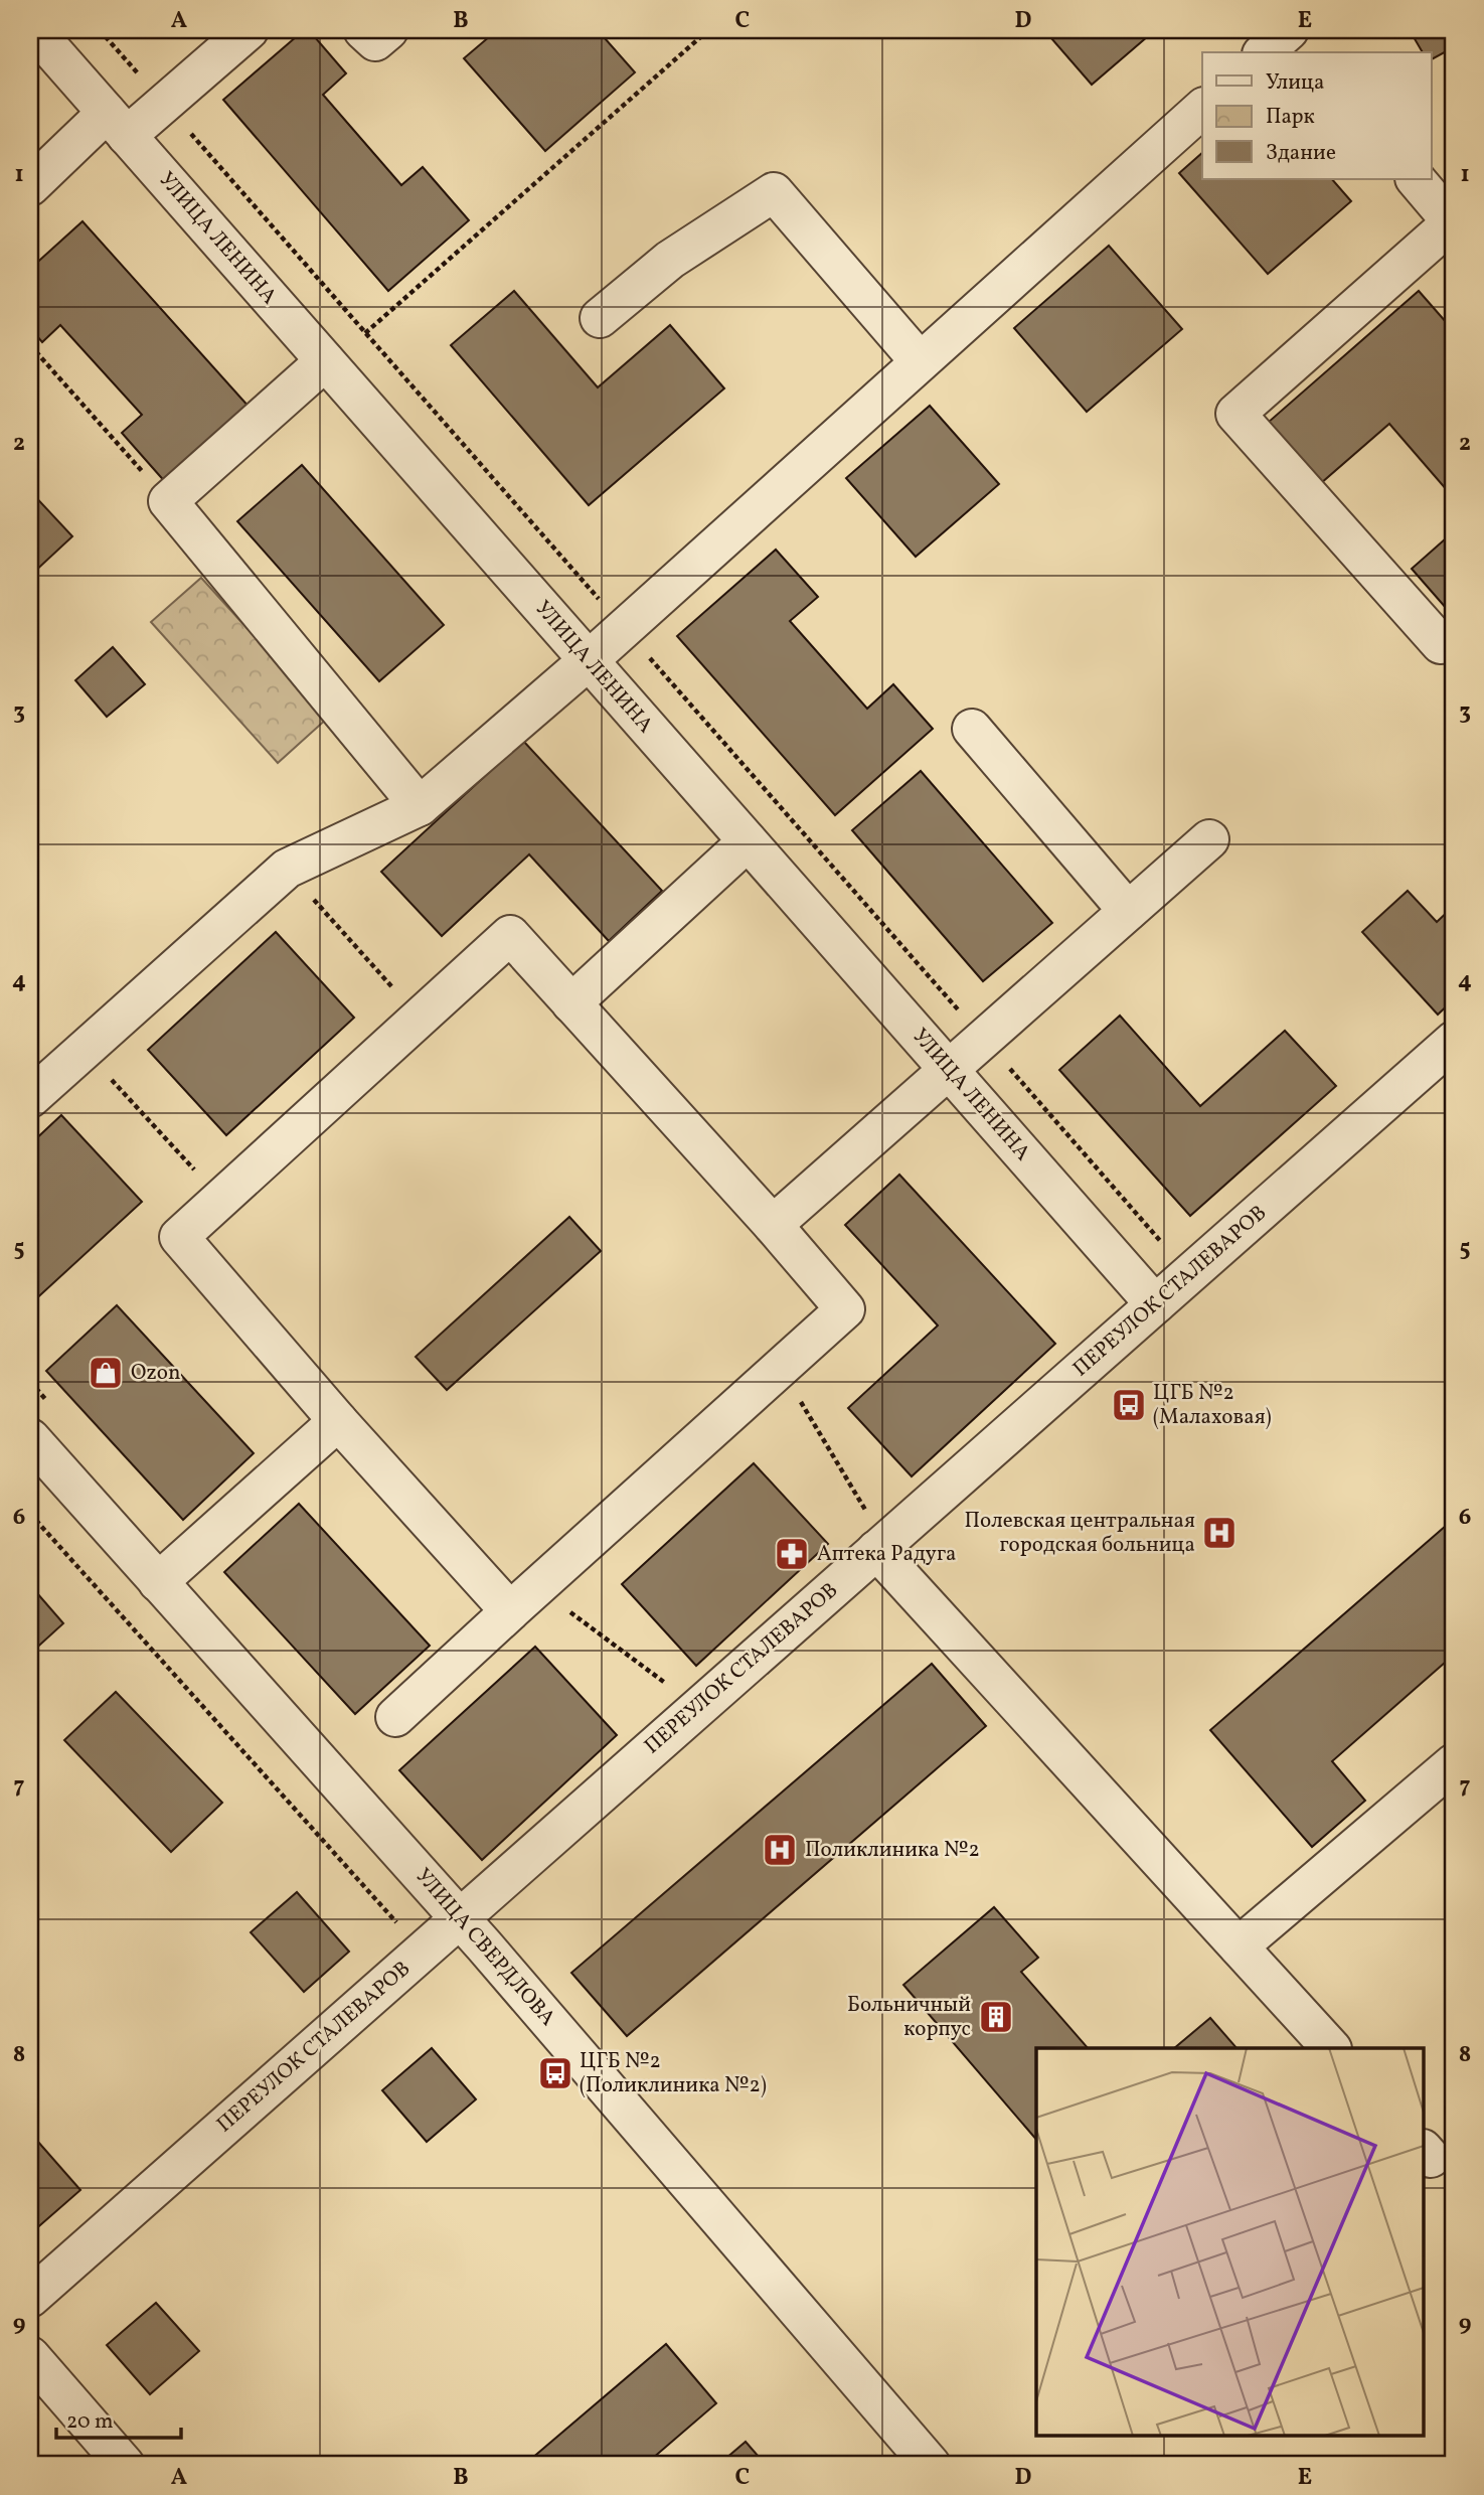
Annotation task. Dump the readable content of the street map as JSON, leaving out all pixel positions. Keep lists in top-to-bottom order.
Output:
{
  "streets": {
    "street": ["УЛИЦА ЛЕНИНА", "ПЕРЕУЛОК СТАЛЕВАРОВ", "УЛИЦА СВЕРДЛОВА"]
  },
  "crossings": [
    ["УЛИЦА ЛЕНИНА", "ПЕРЕУЛОК СТАЛЕВАРОВ"],
    ["ПЕРЕУЛОК СТАЛЕВАРОВ", "УЛИЦА СВЕРДЛОВА"]
  ],
  "places": {
    "shop": ["Ozon"],
    "bus stop": ["ЦГБ №2 (Малаховая)", "ЦГБ №2 (Поликлиника №2)"],
    "hospital": ["Полевская центральная городская больница", "Поликлиника №2"],
    "pharmacy": ["Аптека Радуга"],
    "building": ["Больничный корпус"]
  },
  "legend": ["Улица", "Парк", "Здание"],
  "scale_bar": "20 m",
  "grid": {
    "columns": [
      "A",
      "B",
      "C",
      "D",
      "E"
    ],
    "rows": [
      "1",
      "2",
      "3",
      "4",
      "5",
      "6",
      "7",
      "8",
      "9"
    ]
  }
}
